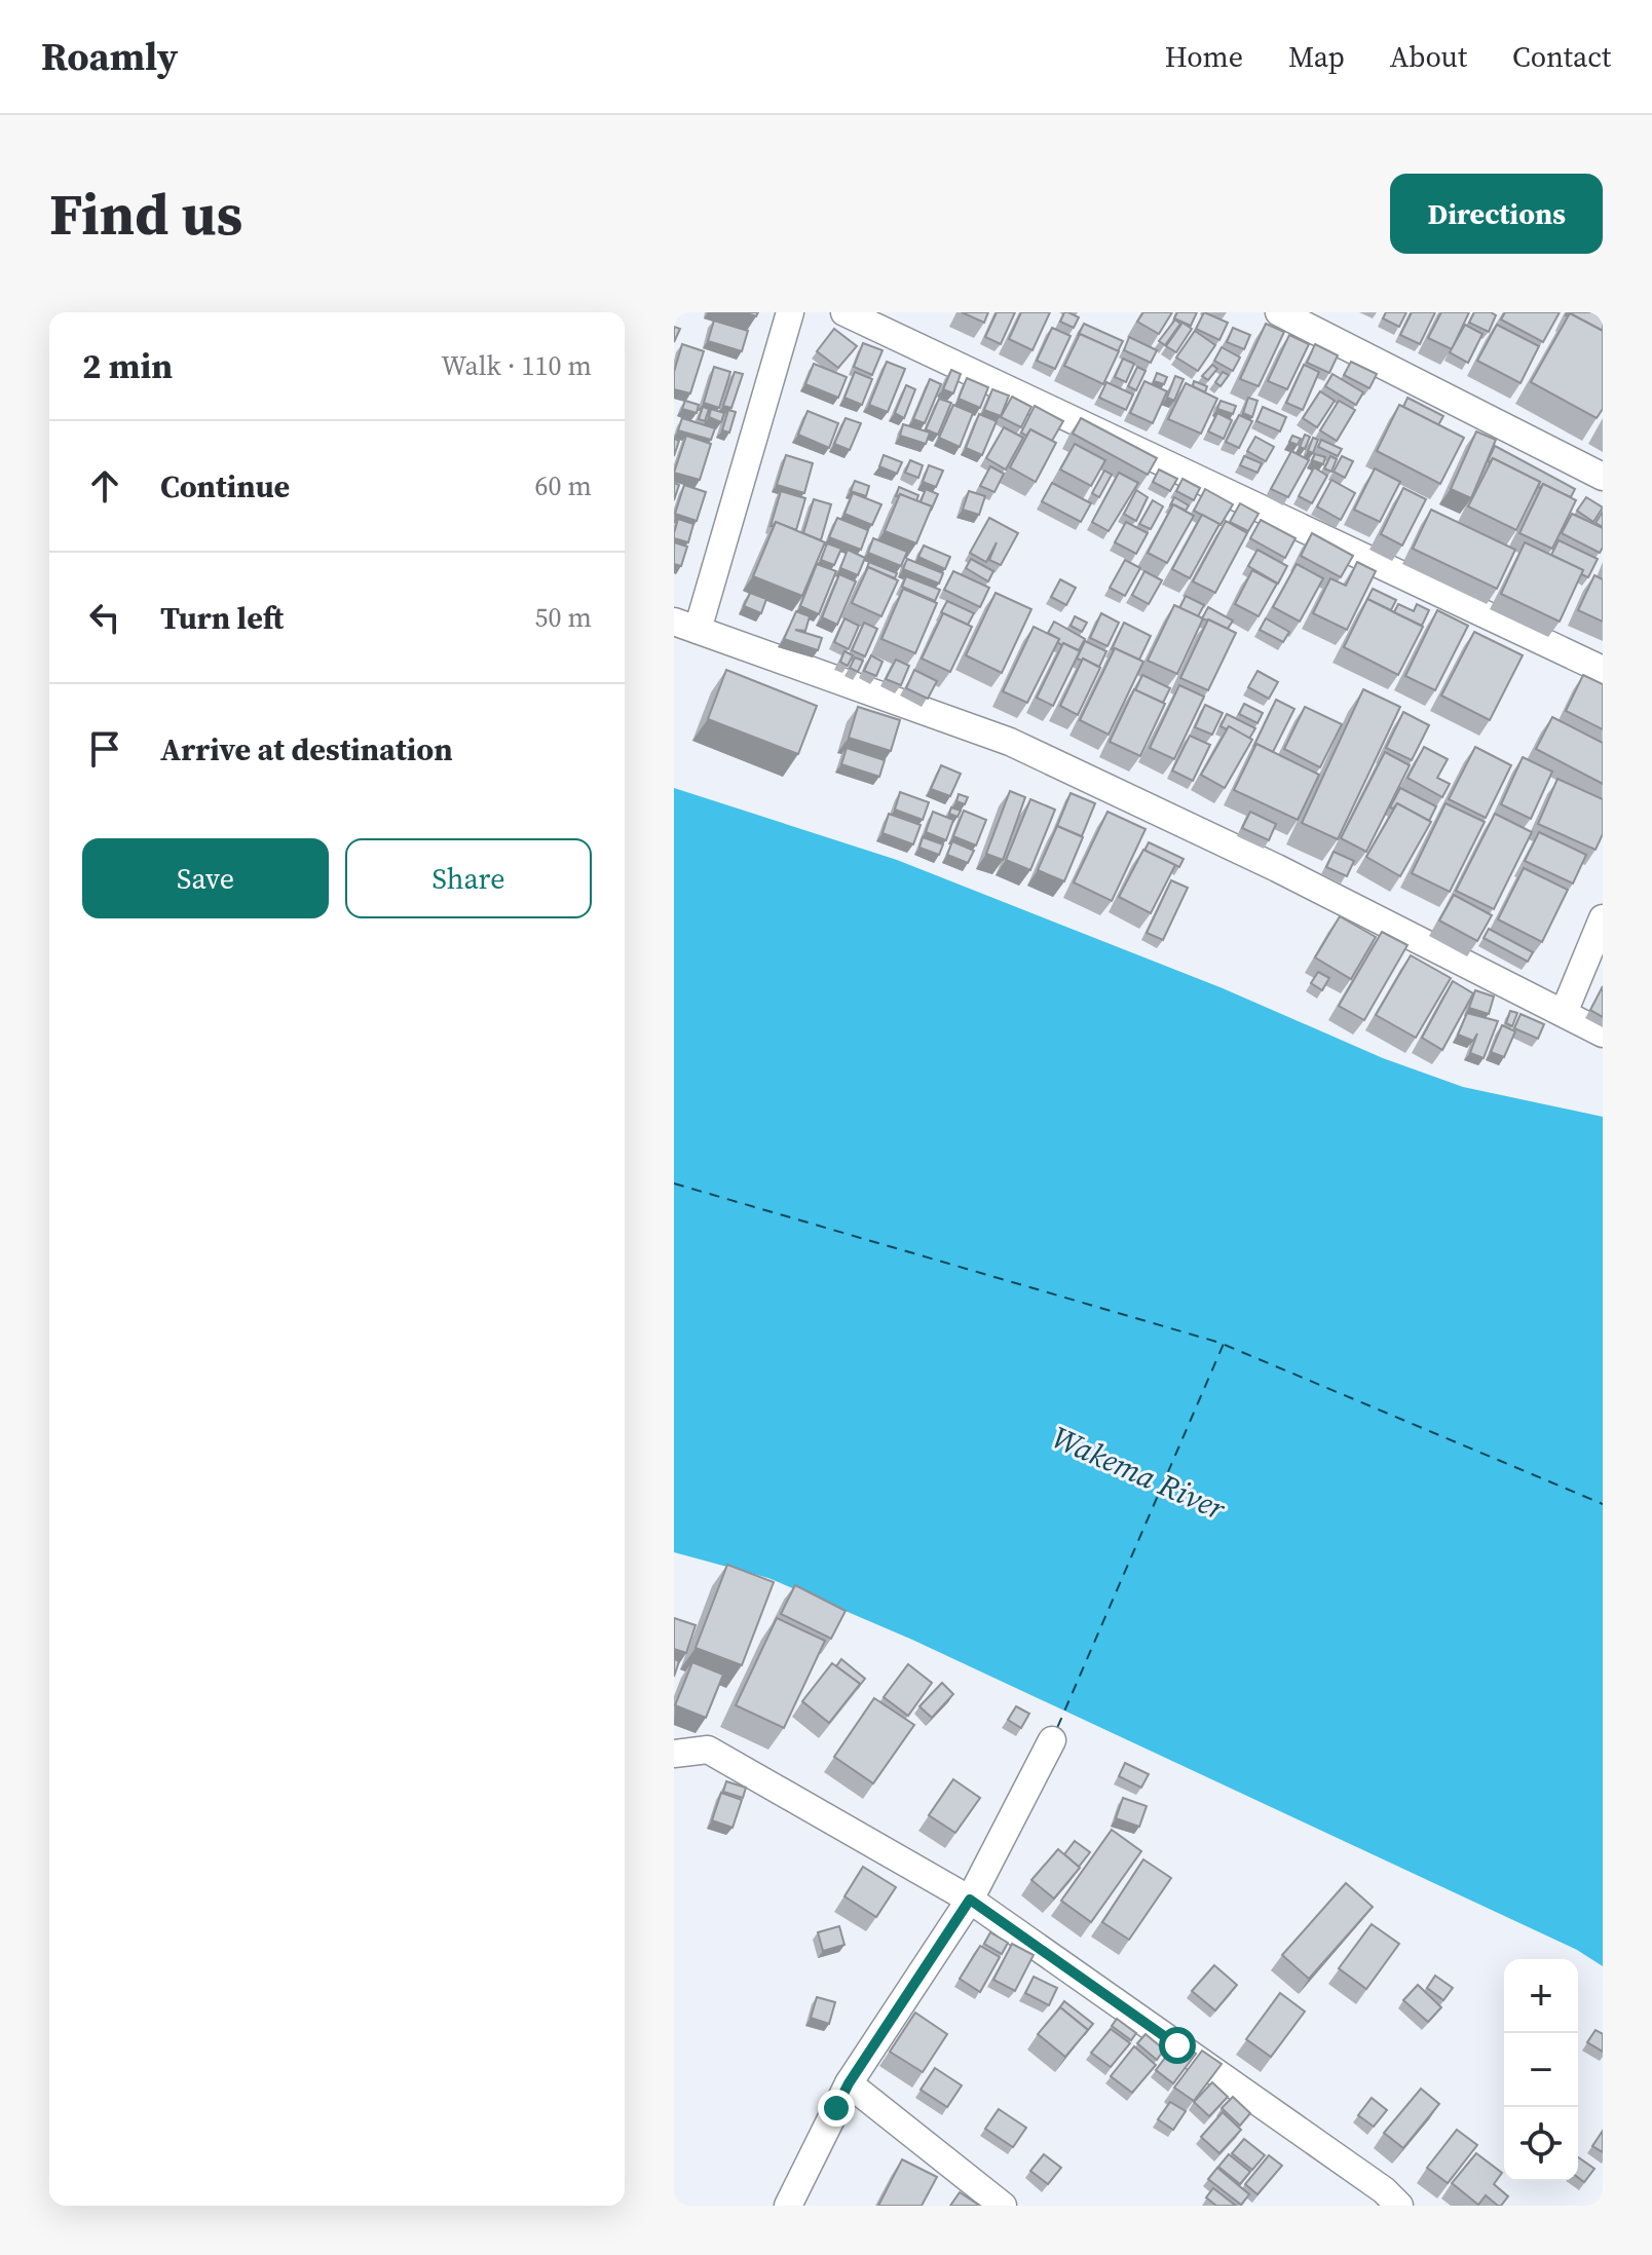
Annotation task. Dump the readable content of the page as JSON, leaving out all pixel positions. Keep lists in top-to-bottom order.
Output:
{
  "water": ["Wakema River"],
  "page": {
    "header": "Roamly",
    "nav": [
      "Home",
      "Map",
      "About",
      "Contact"
    ],
    "buttons": [
      "Directions",
      ["Save", "Share"]
    ],
    "title": "Find us",
    "heading": ["2 min", "Walk · 110 m"],
    "list": [
      ["Continue", "60 m"],
      ["Turn left", "50 m"],
      "Arrive at destination"
    ],
    "map_buttons": ["+", "−"]
  }
}
